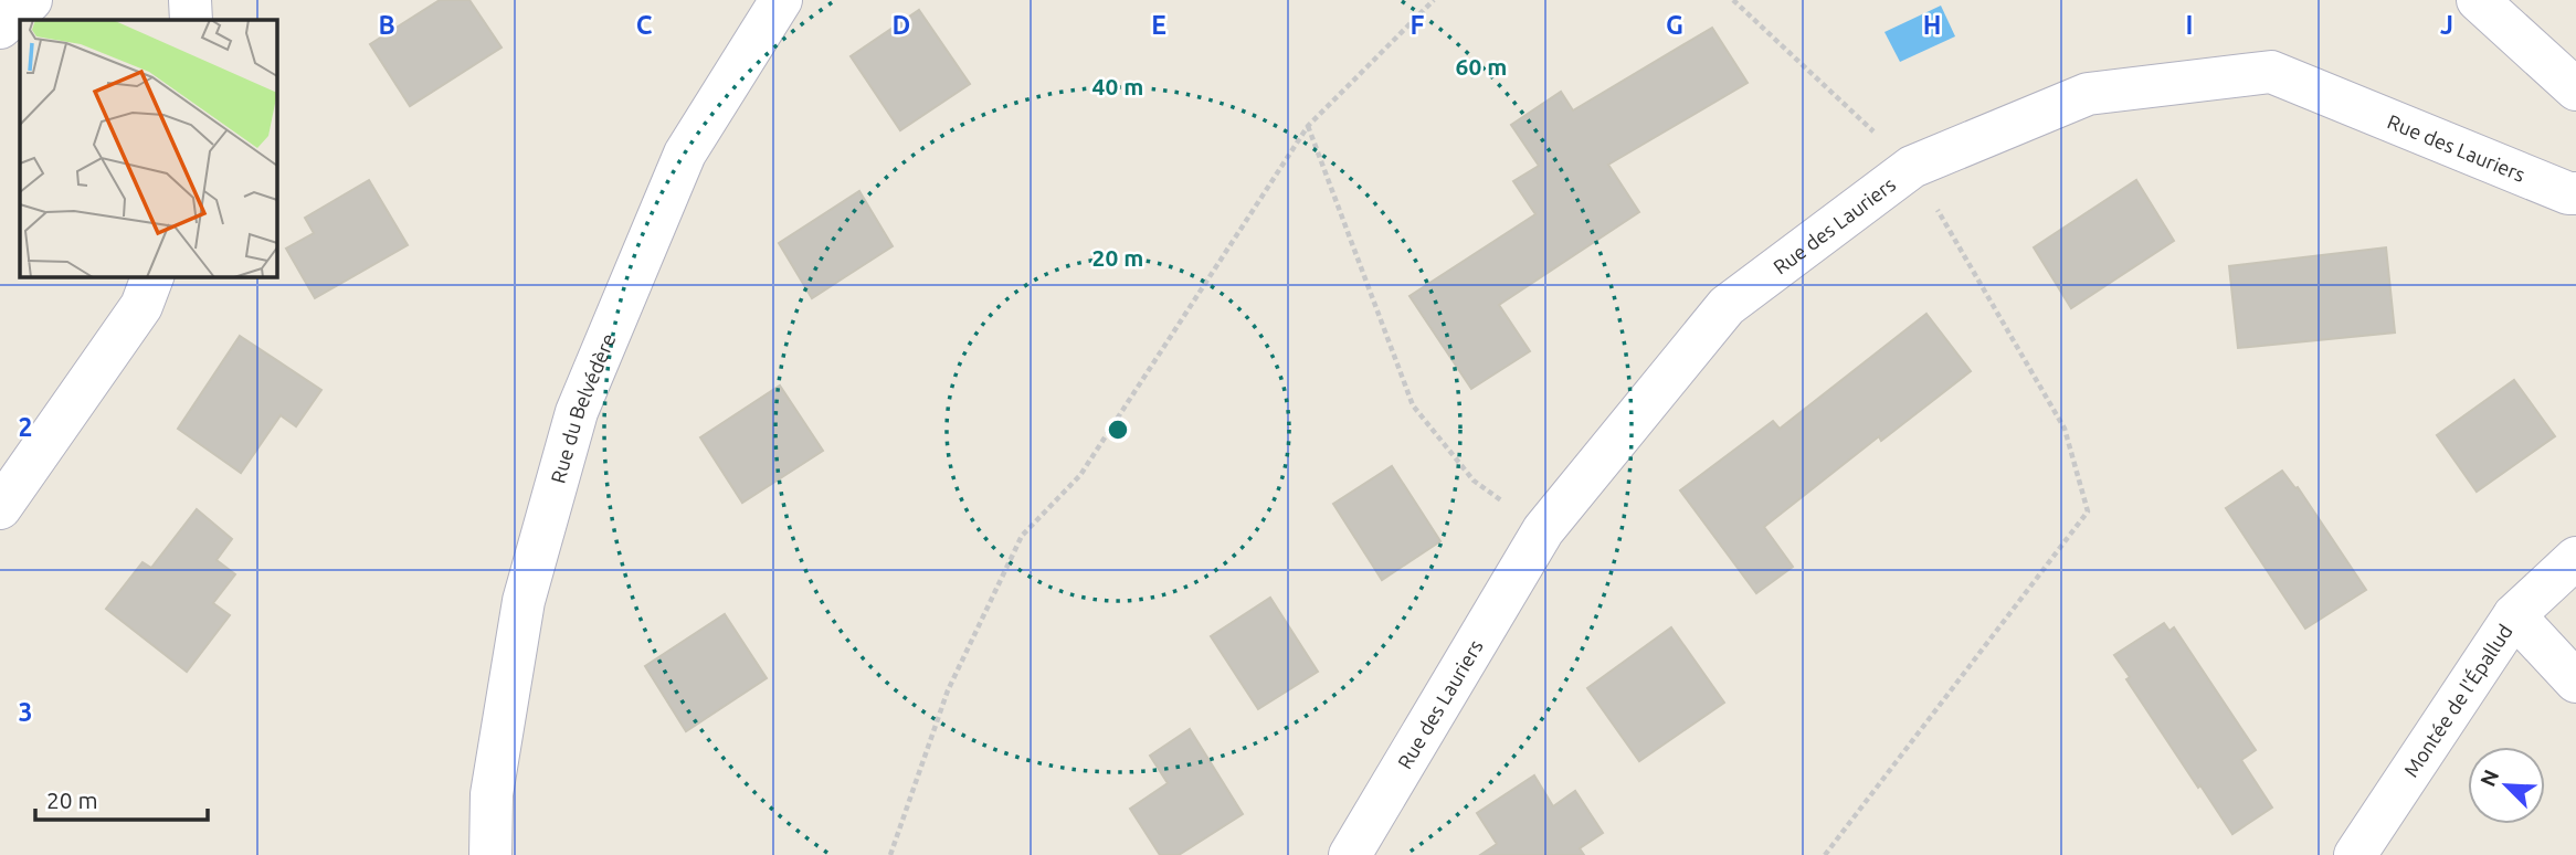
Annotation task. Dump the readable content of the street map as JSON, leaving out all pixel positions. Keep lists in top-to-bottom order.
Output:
{
  "streets": {
    "street": ["Rue des Lauriers", "Rue du Belvédère", "Montée de l'Épallud"]
  },
  "scale_bar": "20 m",
  "north": "top left",
  "grid": {
    "columns": [
      "B",
      "C",
      "D",
      "E",
      "F",
      "G",
      "H",
      "I",
      "J"
    ],
    "rows": ["2", "3"]
  },
  "rings": ["60 m", "40 m", "20 m"]
}
